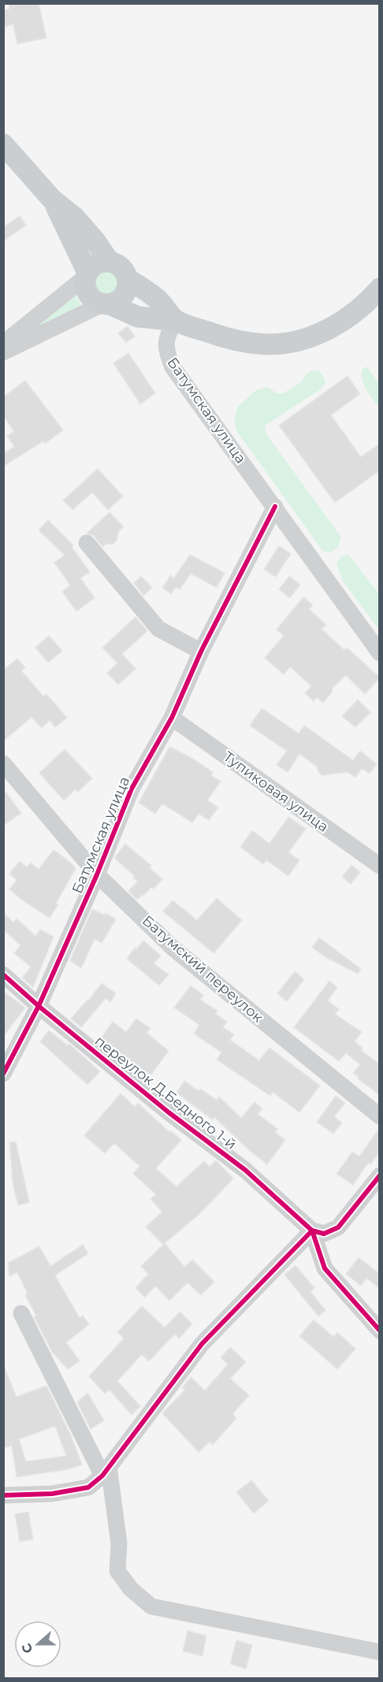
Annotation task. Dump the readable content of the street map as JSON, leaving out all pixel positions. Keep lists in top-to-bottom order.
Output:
{
  "streets": {
    "street": [
      "Батумская улица",
      "Тупиковая улица",
      "Батумский переулок",
      "переулок Д.Бедного 1-й"
    ]
  },
  "crossings": [
    ["Батумская улица", "Тупиковая улица"],
    ["Батумская улица", "Батумский переулок"],
    ["Батумская улица", "переулок Д.Бедного 1-й"]
  ],
  "north": "left"
}
